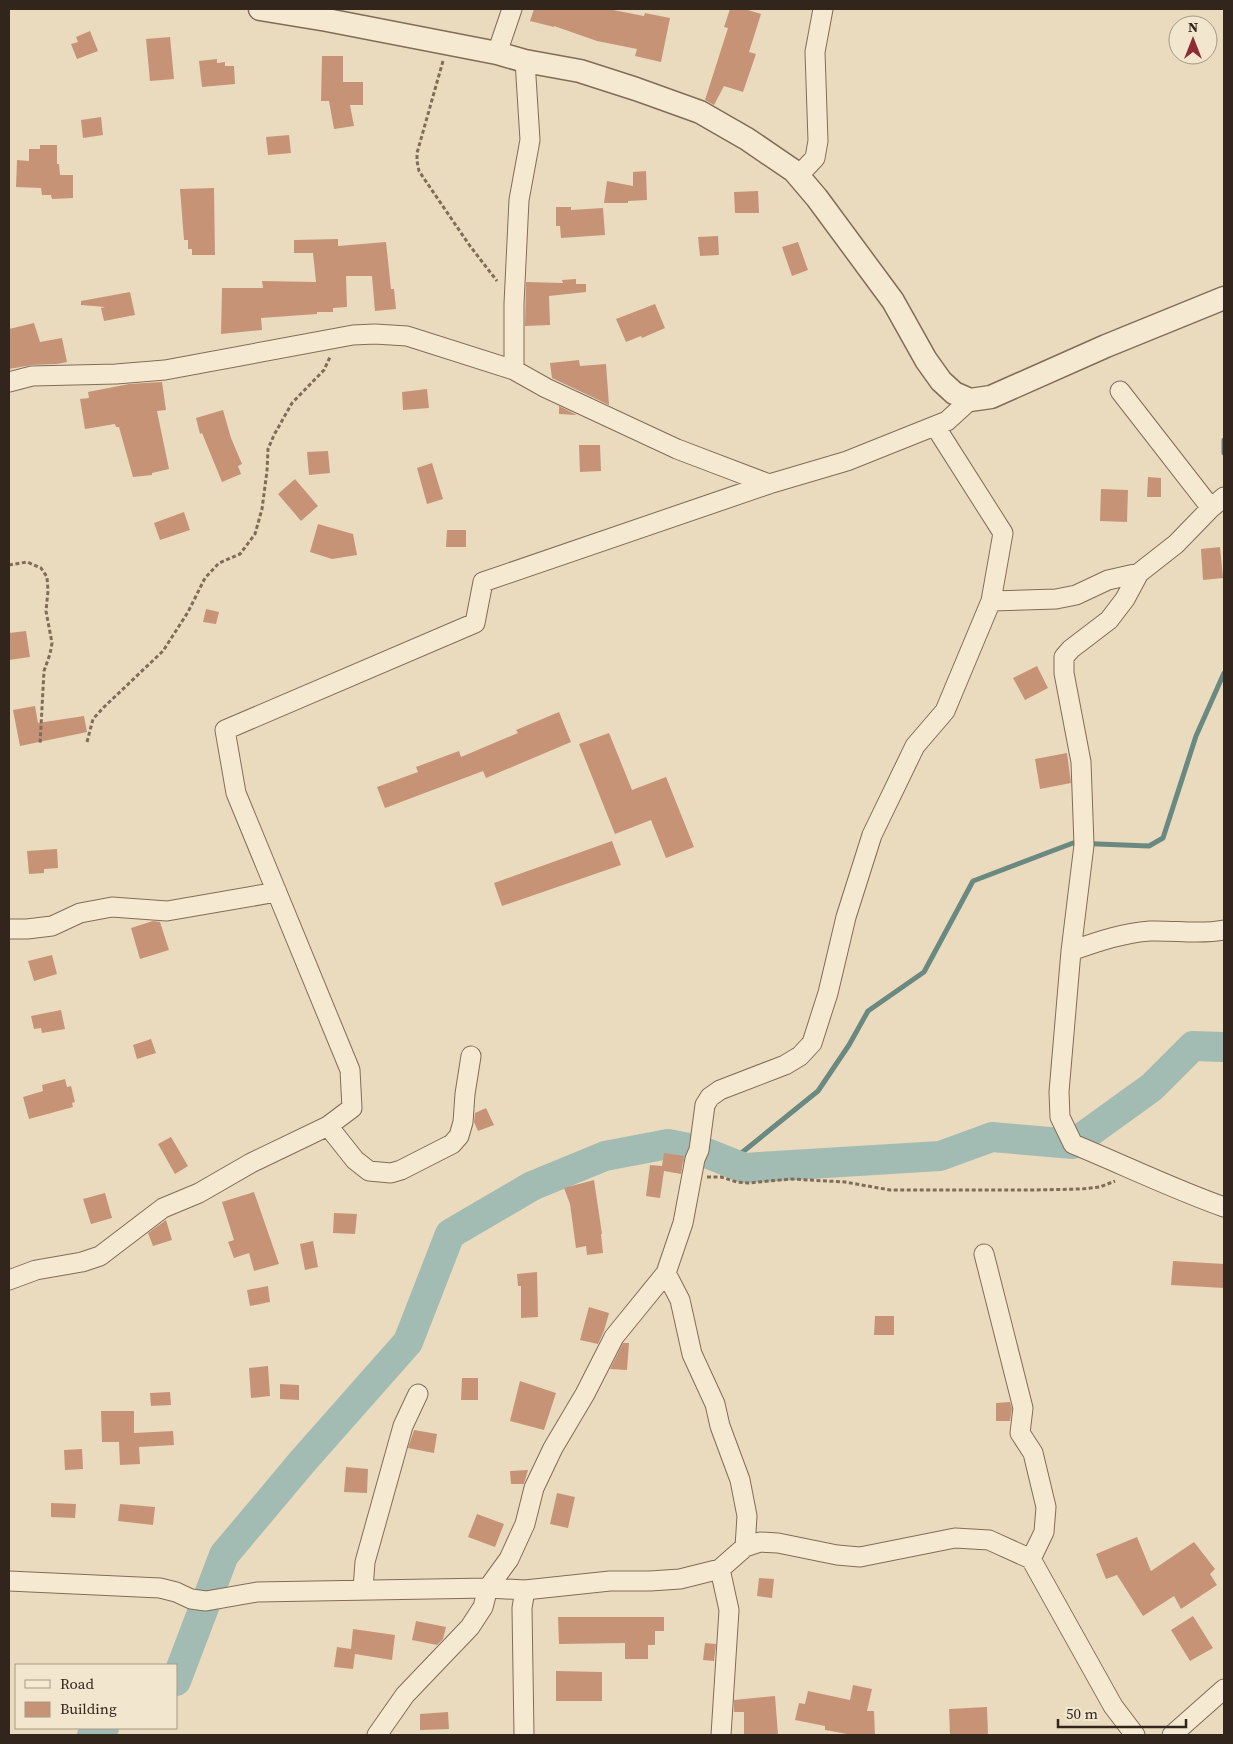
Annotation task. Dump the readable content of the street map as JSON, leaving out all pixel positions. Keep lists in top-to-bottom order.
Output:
{
  "legend": ["Road", "Building"],
  "scale_bar": "50 m",
  "north": "top"
}
